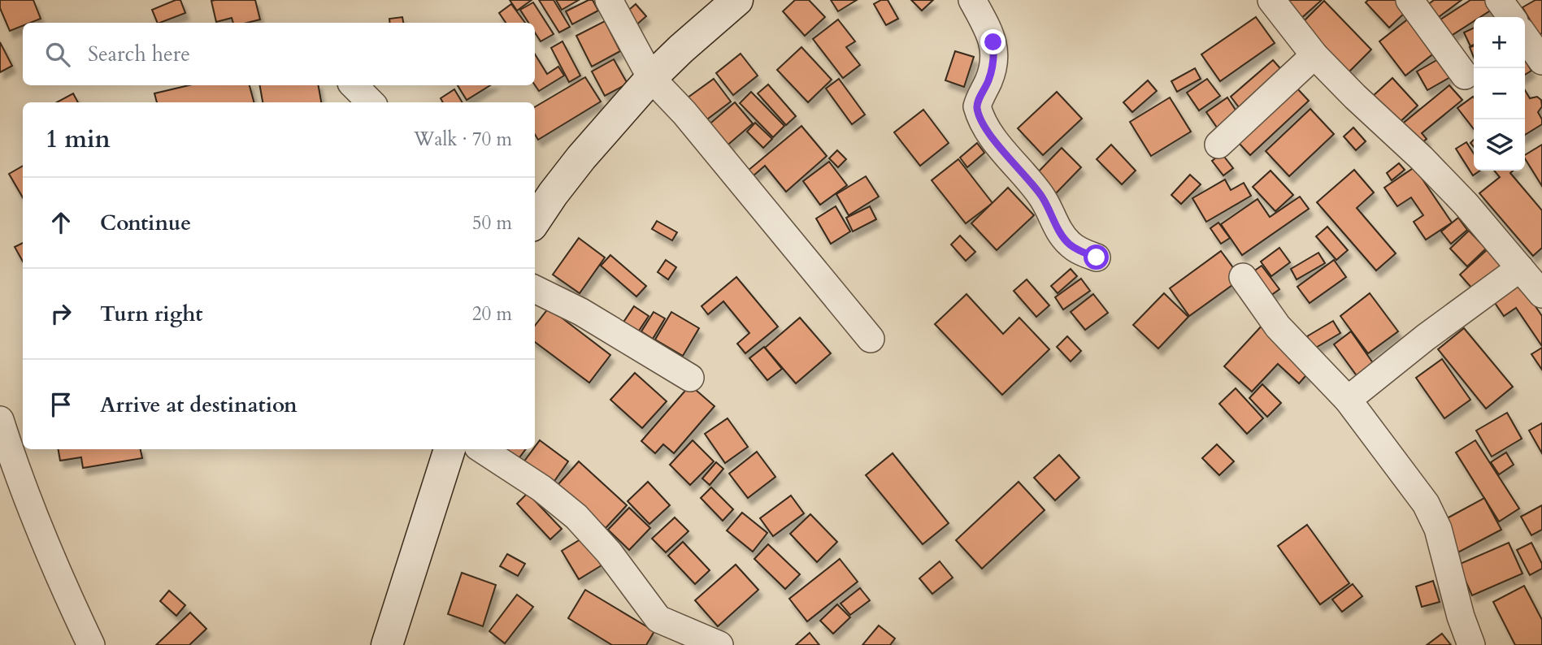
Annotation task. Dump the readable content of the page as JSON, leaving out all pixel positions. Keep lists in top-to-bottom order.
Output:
{
  "page": {
    "map_buttons": ["+", "−"],
    "search": "Search here",
    "heading": ["1 min", "Walk · 70 m"],
    "list": [
      ["Continue", "50 m"],
      ["Turn right", "20 m"],
      "Arrive at destination"
    ]
  }
}
